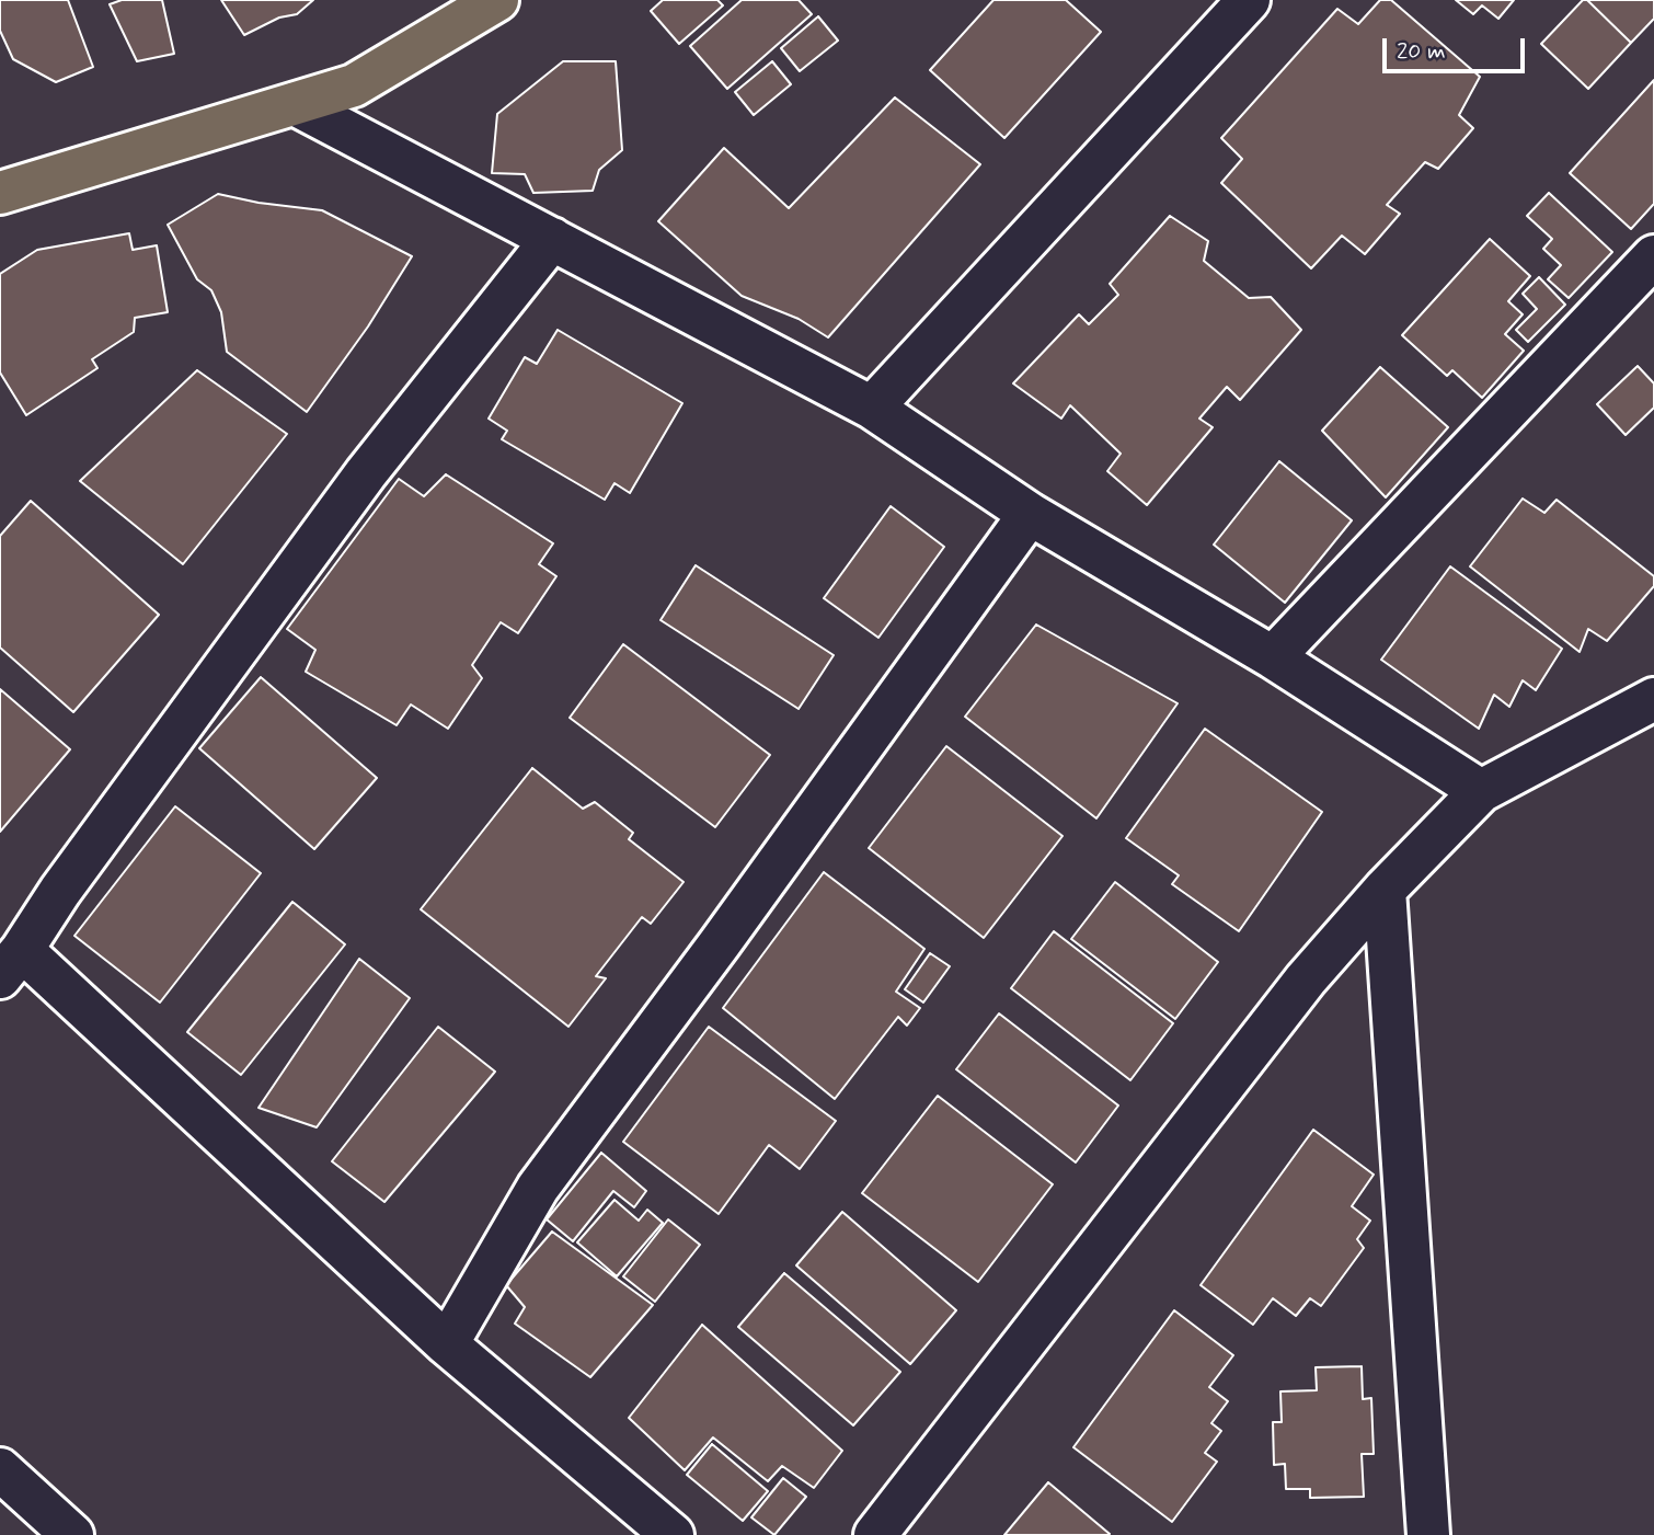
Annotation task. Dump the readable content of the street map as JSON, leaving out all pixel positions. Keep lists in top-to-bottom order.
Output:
{
  "scale_bar": "20 m"
}
